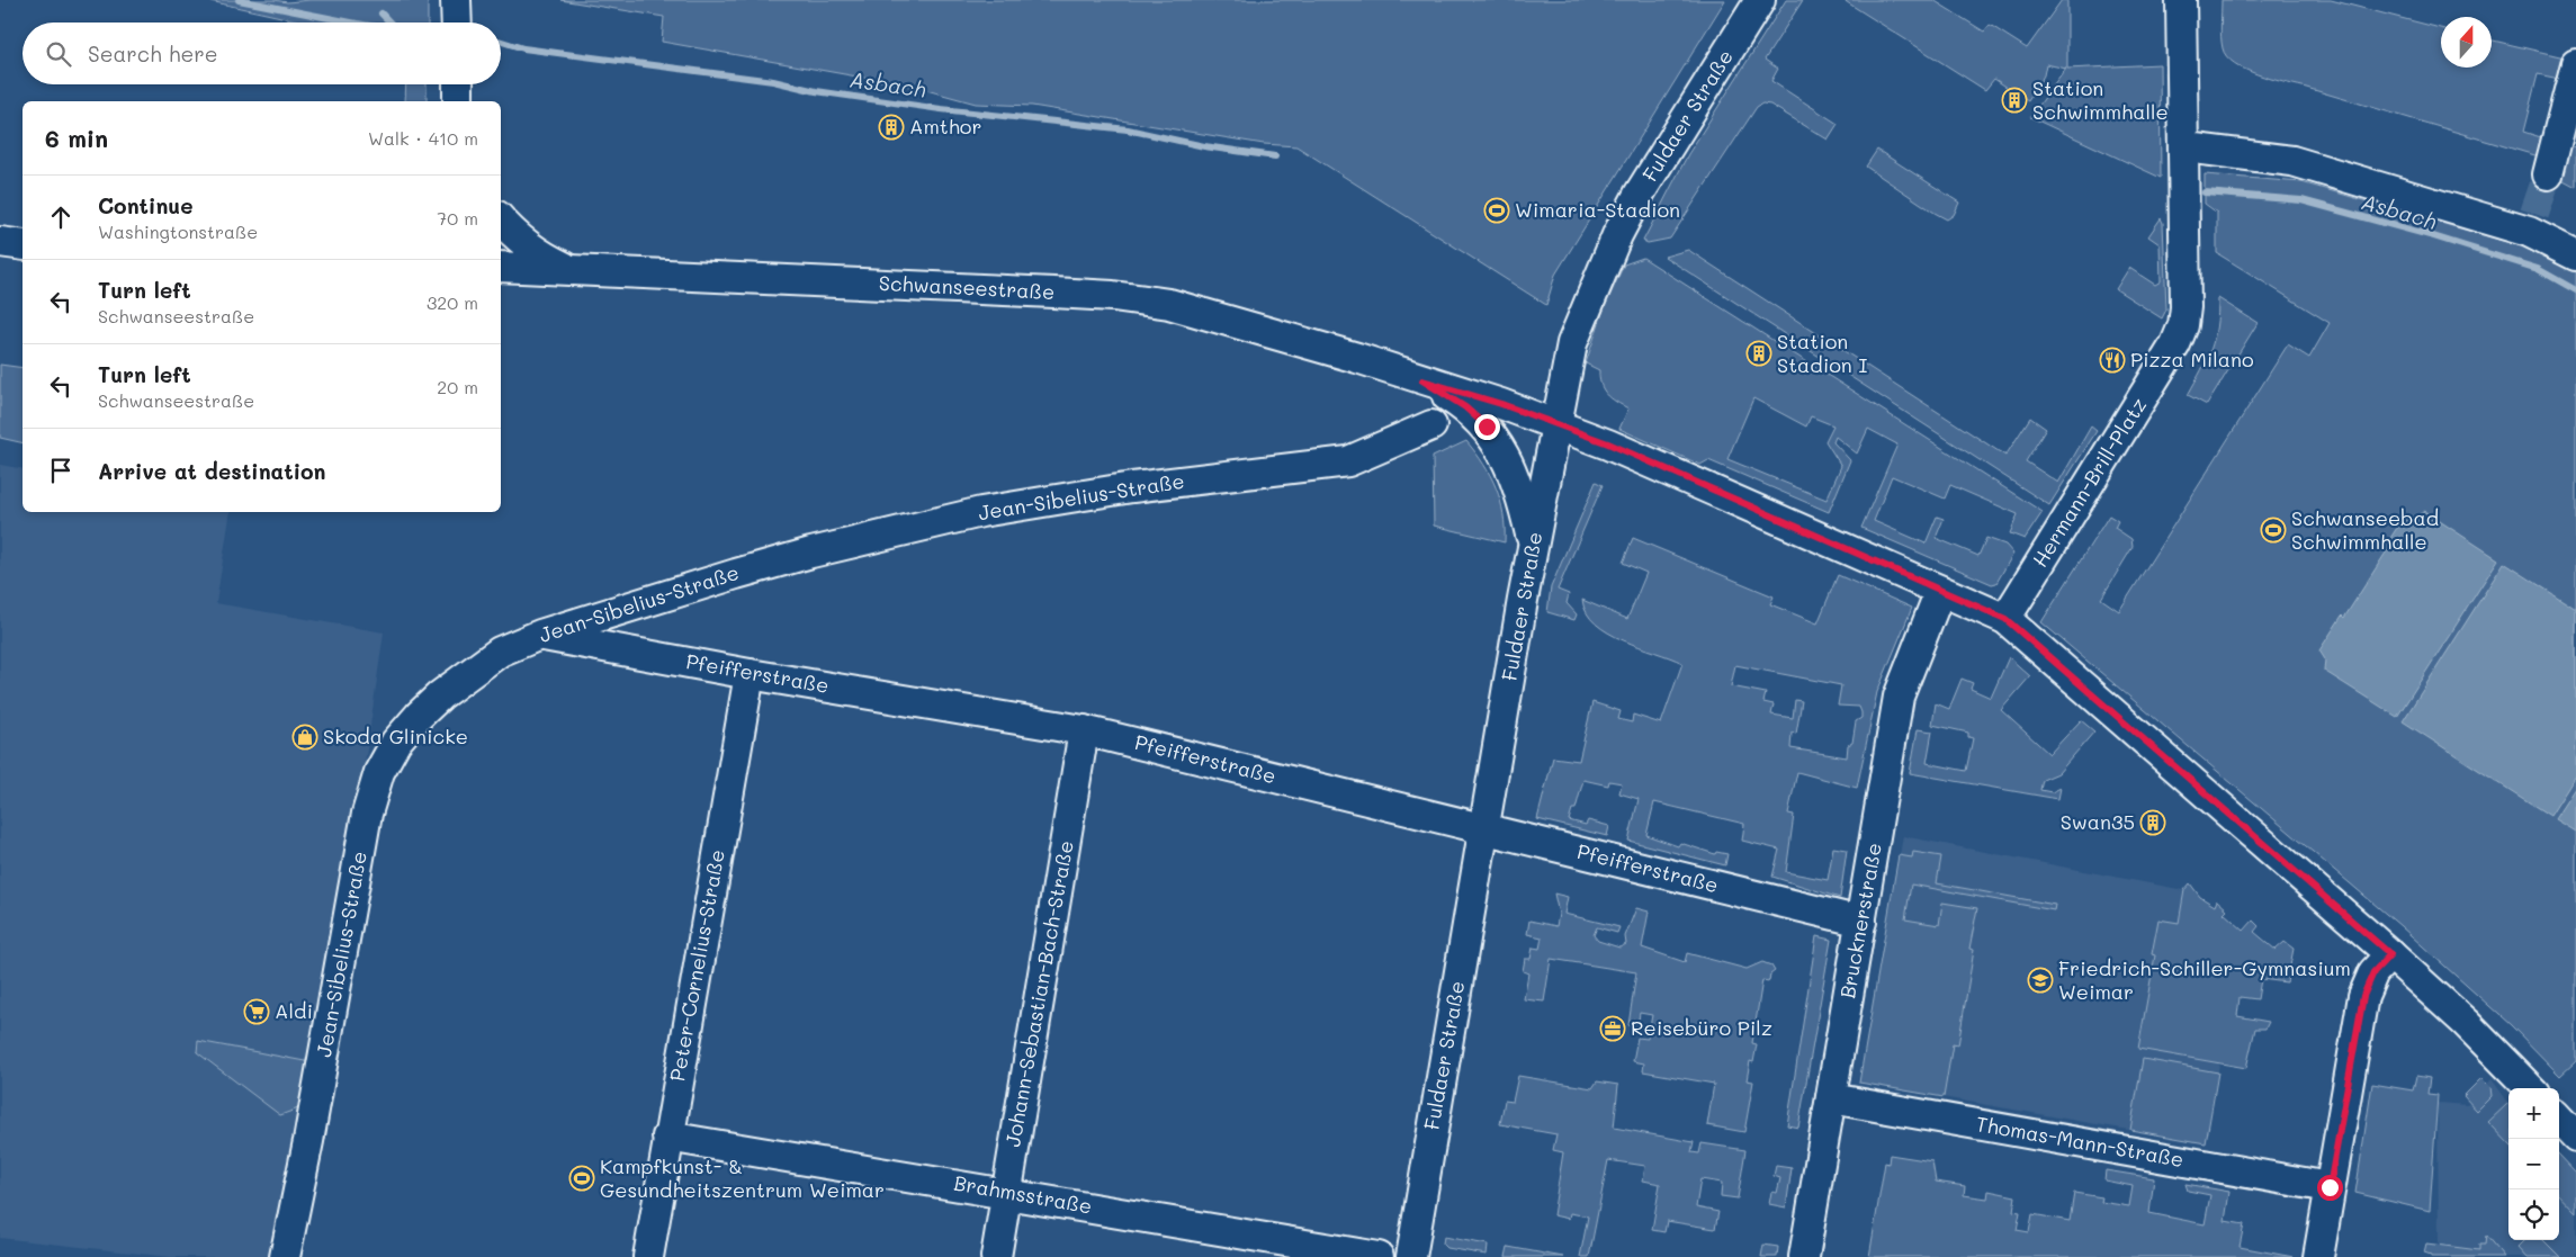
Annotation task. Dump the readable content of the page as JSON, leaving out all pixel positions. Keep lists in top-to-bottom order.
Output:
{
  "streets": {
    "street": [
      "Fuldaer Straße",
      "Schwanseestraße",
      "Hermann-Brill-Platz",
      "Jean-Sibelius-Straße",
      "Pfeifferstraße",
      "Brucknerstraße",
      "Peter-Cornelius-Straße",
      "Johann-Sebastian-Bach-Straße",
      "Thomas-Mann-Straße",
      "Brahmsstraße"
    ]
  },
  "crossings": [
    ["Fuldaer Straße", "Schwanseestraße"],
    ["Fuldaer Straße", "Pfeifferstraße"],
    ["Schwanseestraße", "Hermann-Brill-Platz"],
    ["Schwanseestraße", "Brucknerstraße"],
    ["Jean-Sibelius-Straße", "Pfeifferstraße"],
    ["Pfeifferstraße", "Brucknerstraße"],
    ["Pfeifferstraße", "Peter-Cornelius-Straße"],
    ["Pfeifferstraße", "Johann-Sebastian-Bach-Straße"],
    ["Brucknerstraße", "Thomas-Mann-Straße"],
    ["Peter-Cornelius-Straße", "Brahmsstraße"],
    ["Johann-Sebastian-Bach-Straße", "Brahmsstraße"]
  ],
  "water": ["Asbach"],
  "places": {
    "building": [
      "Station Schwimmhalle",
      "Amthor",
      "Station Stadion I",
      "Swan35"
    ],
    "sports": ["Wimaria-Stadion", "Schwanseebad Schwimmhalle", "Kampfkunst- & Gesundheitszentrum Weimar"],
    "restaurant": ["Pizza Milano"],
    "shop": ["Skoda Glinicke"],
    "school or university": ["Friedrich-Schiller-Gymnasium Weimar"],
    "supermarket": ["Aldi"],
    "office": ["Reisebüro Pilz"]
  },
  "north": "top",
  "page": {
    "search": "Search here",
    "heading": ["6 min", "Walk · 410 m"],
    "list": [
      ["Continue", "Washingtonstraße", "70 m"],
      ["Turn left", "Schwanseestraße", "320 m"],
      ["Turn left", "Schwanseestraße", "20 m"],
      "Arrive at destination"
    ],
    "map_buttons": ["+", "−"]
  }
}
